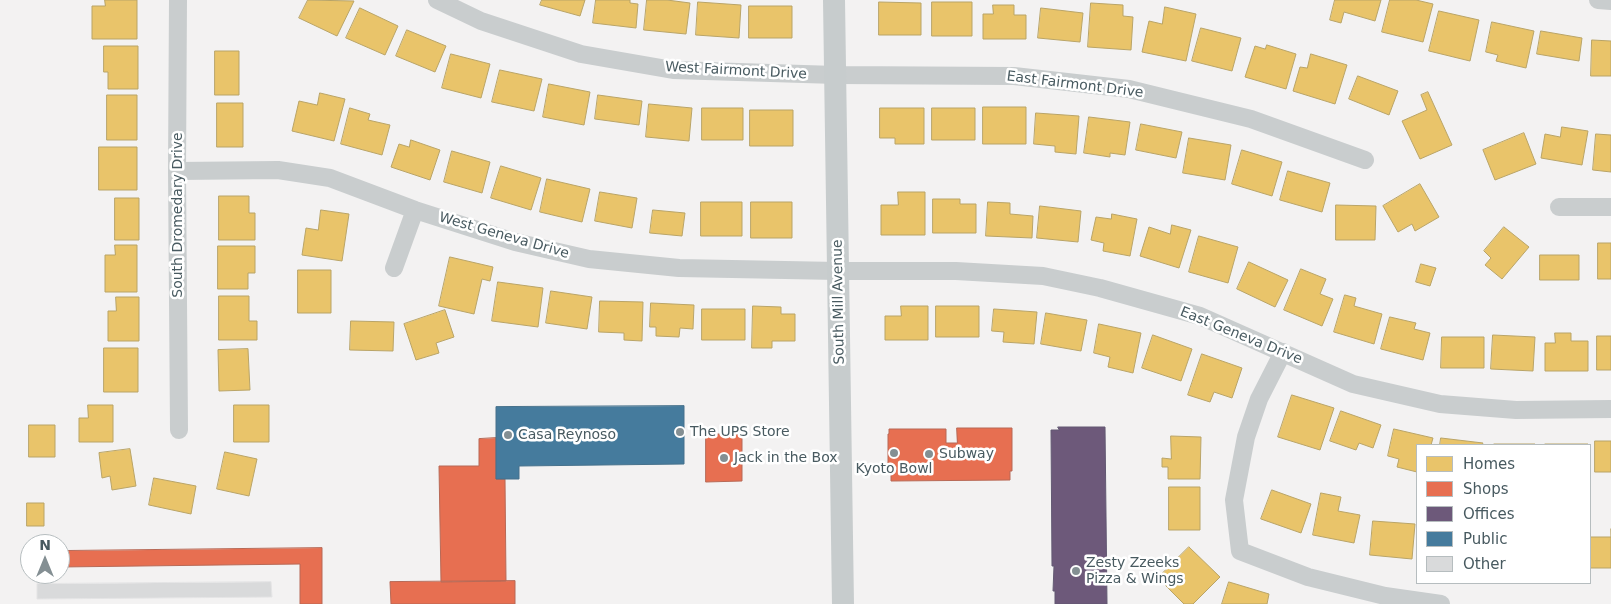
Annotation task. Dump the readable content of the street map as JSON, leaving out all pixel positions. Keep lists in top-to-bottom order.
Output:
{
  "streets": {
    "main road": ["South Mill Avenue"],
    "street": [
      "West Fairmont Drive",
      "East Fairmont Drive",
      "South Dromedary Drive",
      "West Geneva Drive",
      "East Geneva Drive"
    ]
  },
  "crossings": [
    ["West Fairmont Drive", "East Fairmont Drive"],
    ["West Fairmont Drive", "South Mill Avenue"],
    ["East Fairmont Drive", "South Mill Avenue"],
    ["South Dromedary Drive", "West Geneva Drive"],
    ["West Geneva Drive", "South Mill Avenue"],
    ["West Geneva Drive", "East Geneva Drive"],
    ["South Mill Avenue", "East Geneva Drive"]
  ],
  "places": [
    "The UPS Store",
    "Casa Reynoso",
    "Kyoto Bowl",
    "Subway",
    "Jack in the Box",
    "Zesty Zzeeks Pizza & Wings"
  ],
  "legend": [
    "Homes",
    "Shops",
    "Offices",
    "Public",
    "Other"
  ],
  "north": "top"
}
